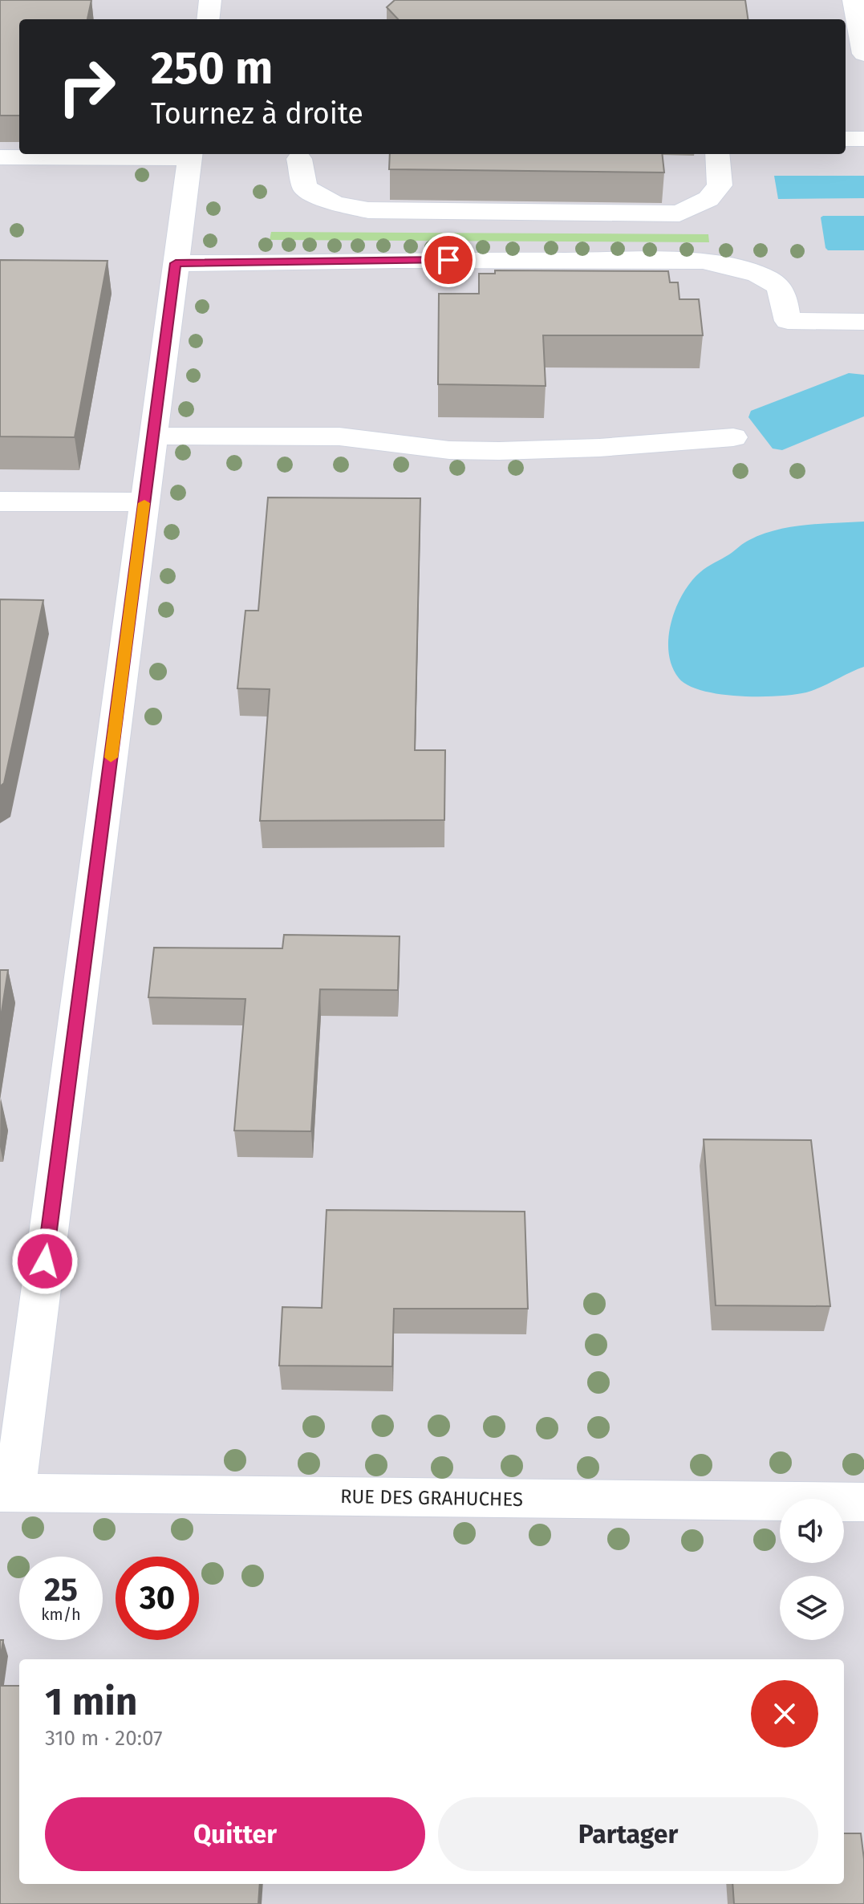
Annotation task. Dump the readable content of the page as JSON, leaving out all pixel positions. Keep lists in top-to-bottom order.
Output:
{
  "streets": {
    "street": ["RUE DES GRAHUCHES"]
  },
  "page": {
    "turn": ["250 m", "Tournez à droite"],
    "speed": "25 km/h",
    "limit": "30",
    "heading": ["1 min", "310 m · 20:07"],
    "buttons": ["Quitter", "Partager"]
  }
}
